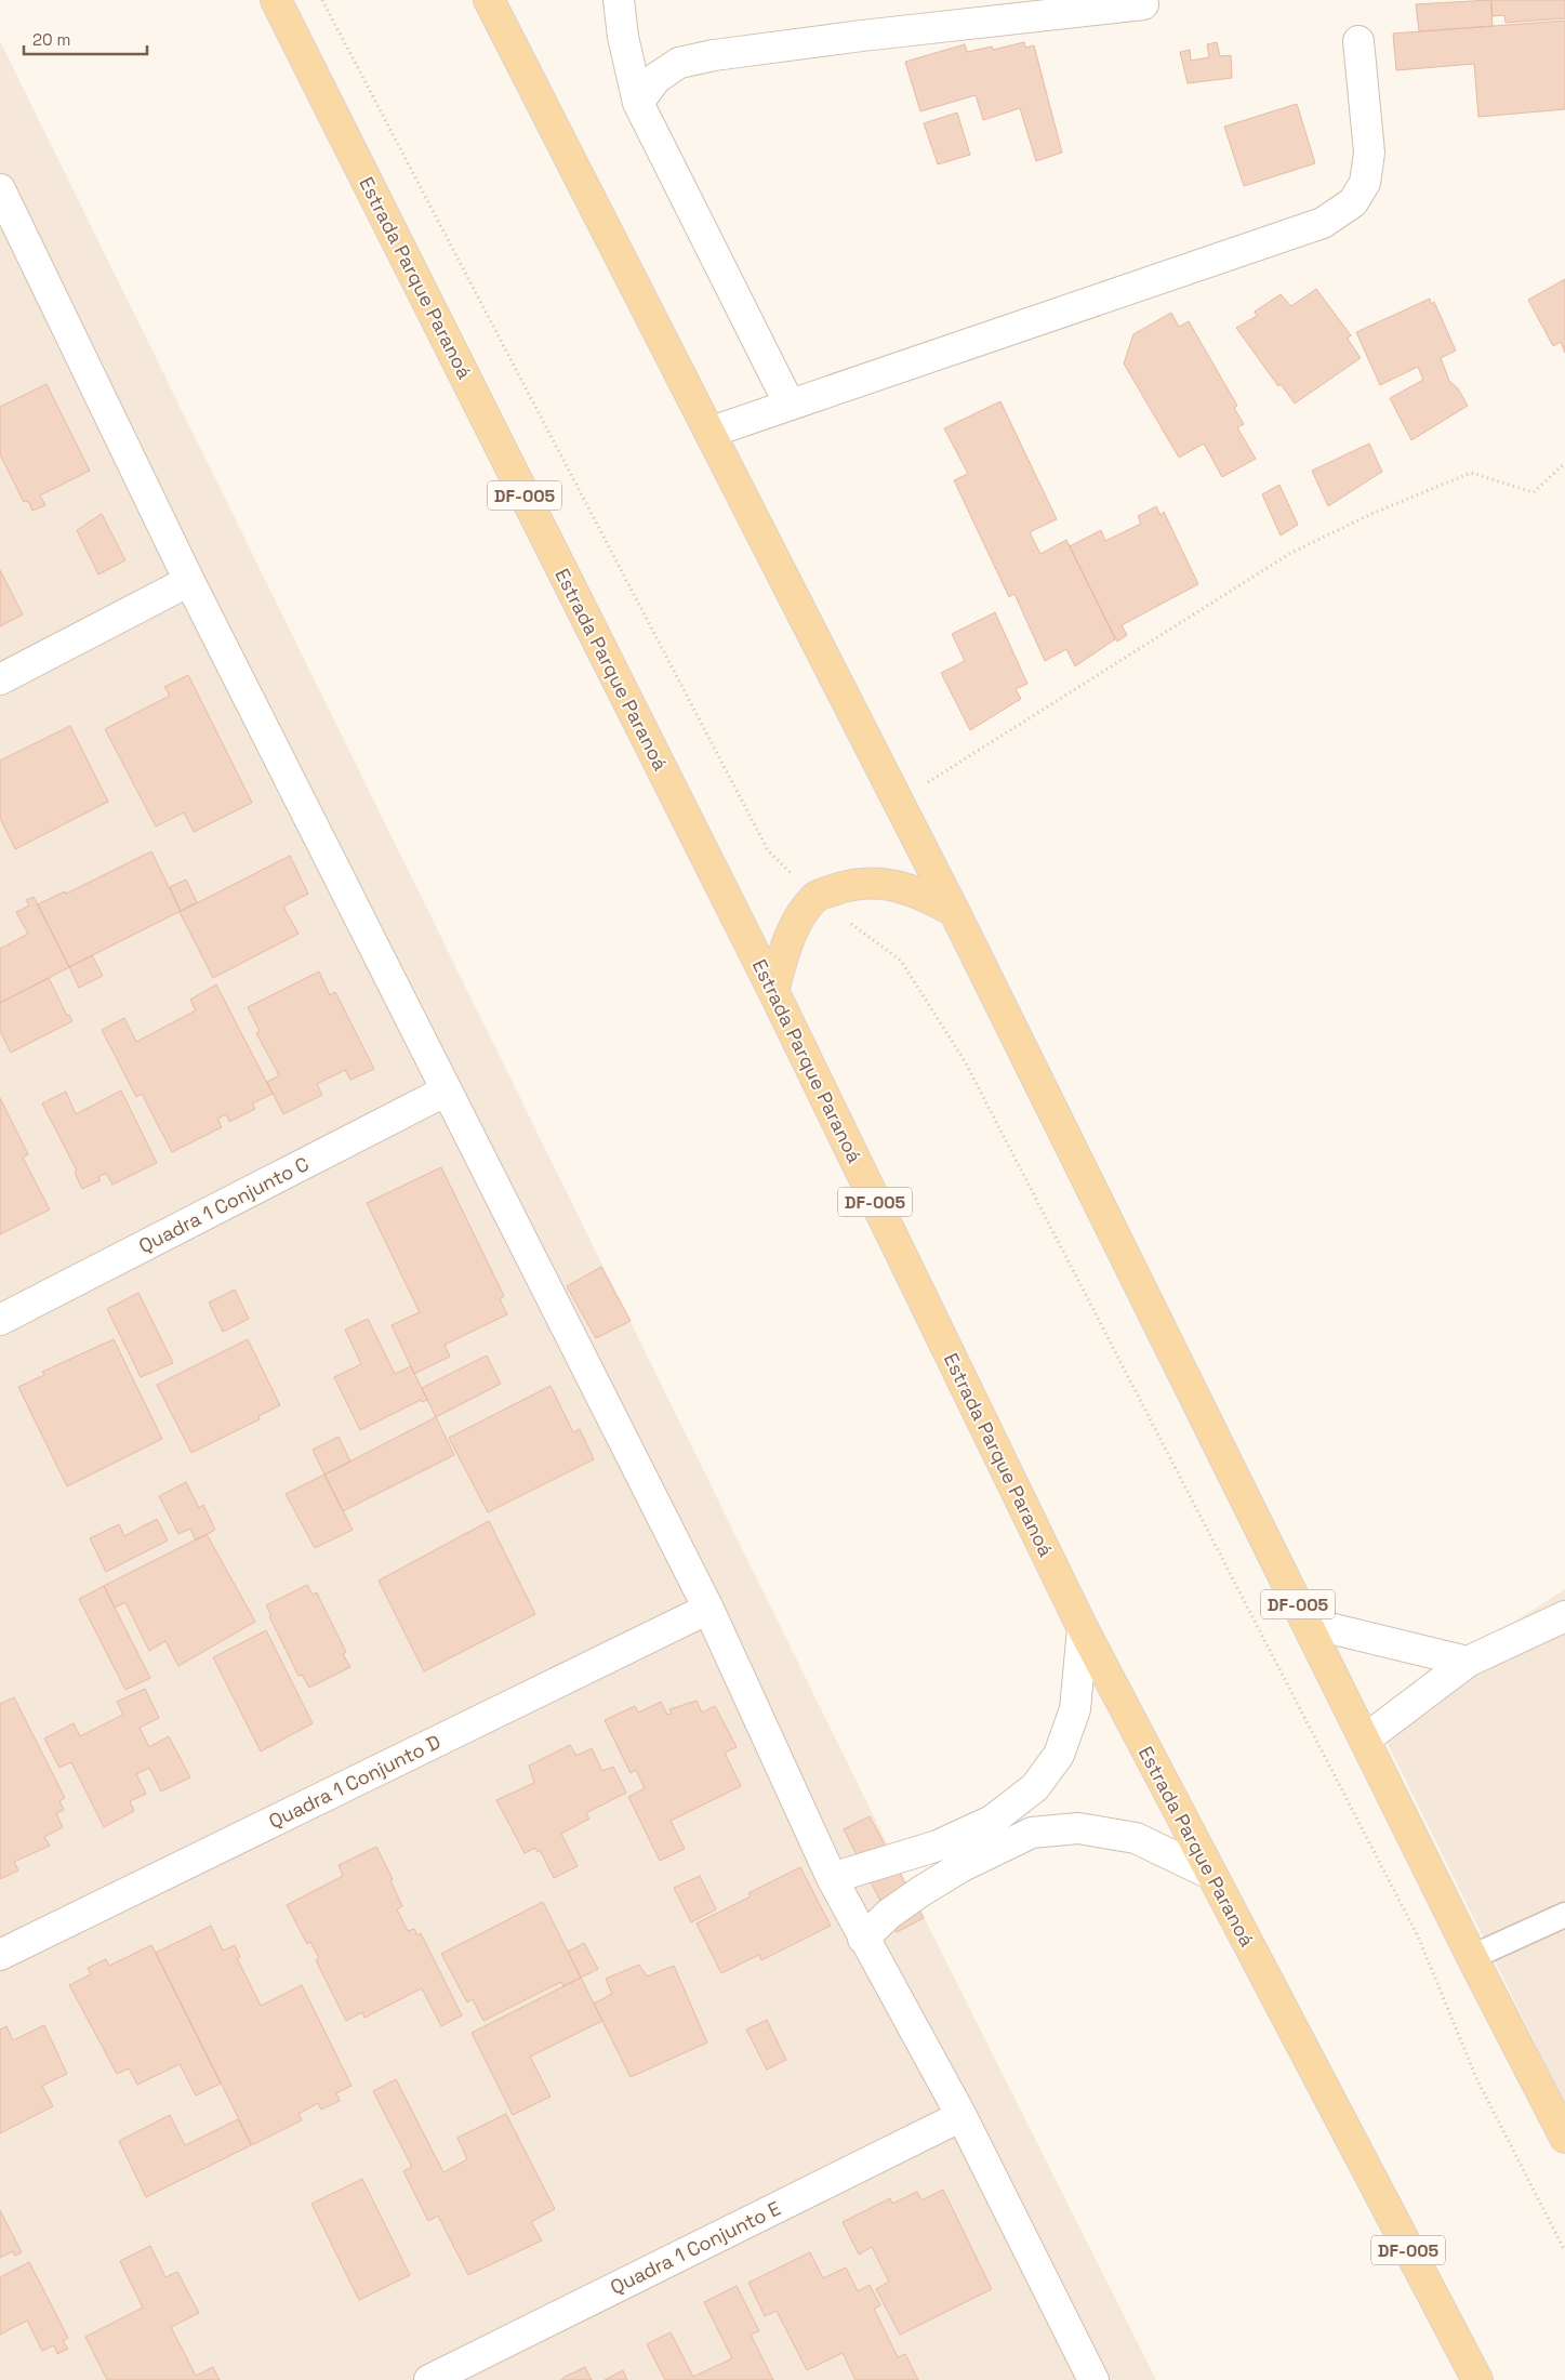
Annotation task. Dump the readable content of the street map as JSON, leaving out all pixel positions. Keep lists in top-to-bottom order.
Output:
{
  "streets": {
    "main road": ["Estrada Parque Paranoá", "DF-005"],
    "street": ["Quadra 1 Conjunto C", "Quadra 1 Conjunto D", "Quadra 1 Conjunto E"]
  },
  "scale_bar": "20 m"
}
